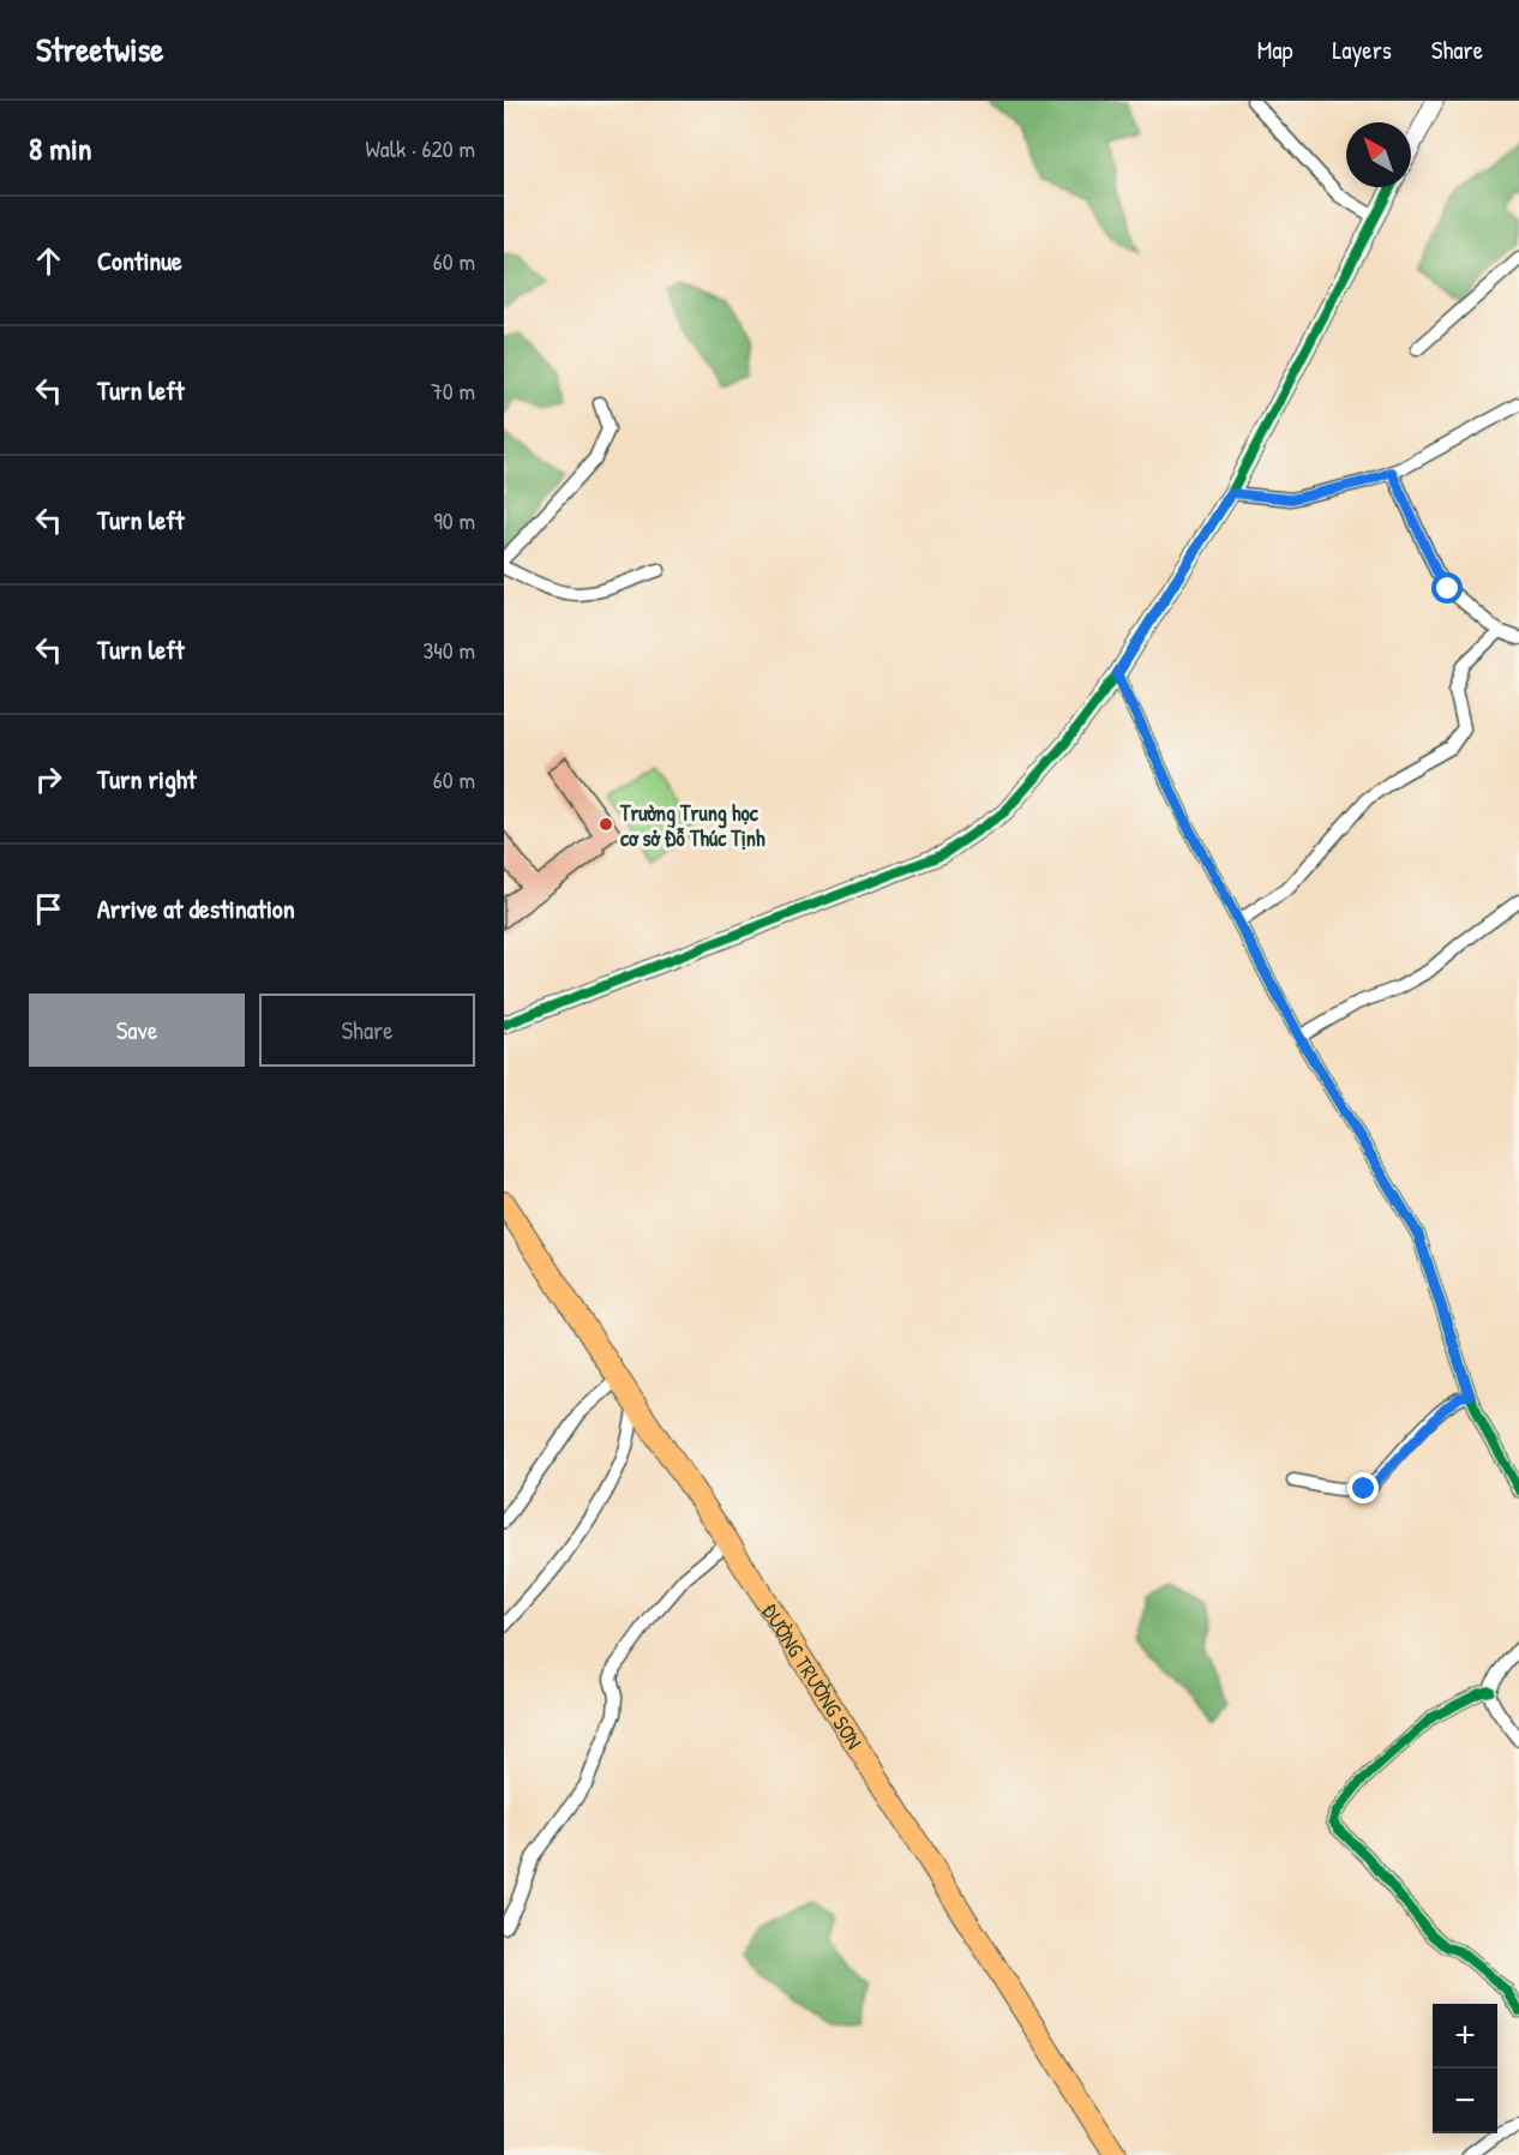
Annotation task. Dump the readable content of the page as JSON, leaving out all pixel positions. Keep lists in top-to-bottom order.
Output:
{
  "streets": {
    "highway": ["ĐƯỜNG TRƯỜNG SƠN"]
  },
  "places": ["Trường Trung học cơ sở Đỗ Thúc Tịnh"],
  "north": "top left",
  "page": {
    "header": "Streetwise",
    "nav": ["Map", "Layers", "Share"],
    "heading": ["8 min", "Walk · 620 m"],
    "list": [
      ["Continue", "60 m"],
      ["Turn left", "70 m"],
      ["Turn left", "90 m"],
      ["Turn left", "340 m"],
      ["Turn right", "60 m"],
      "Arrive at destination"
    ],
    "buttons": ["Save", "Share"],
    "map_buttons": ["+", "−"]
  }
}
